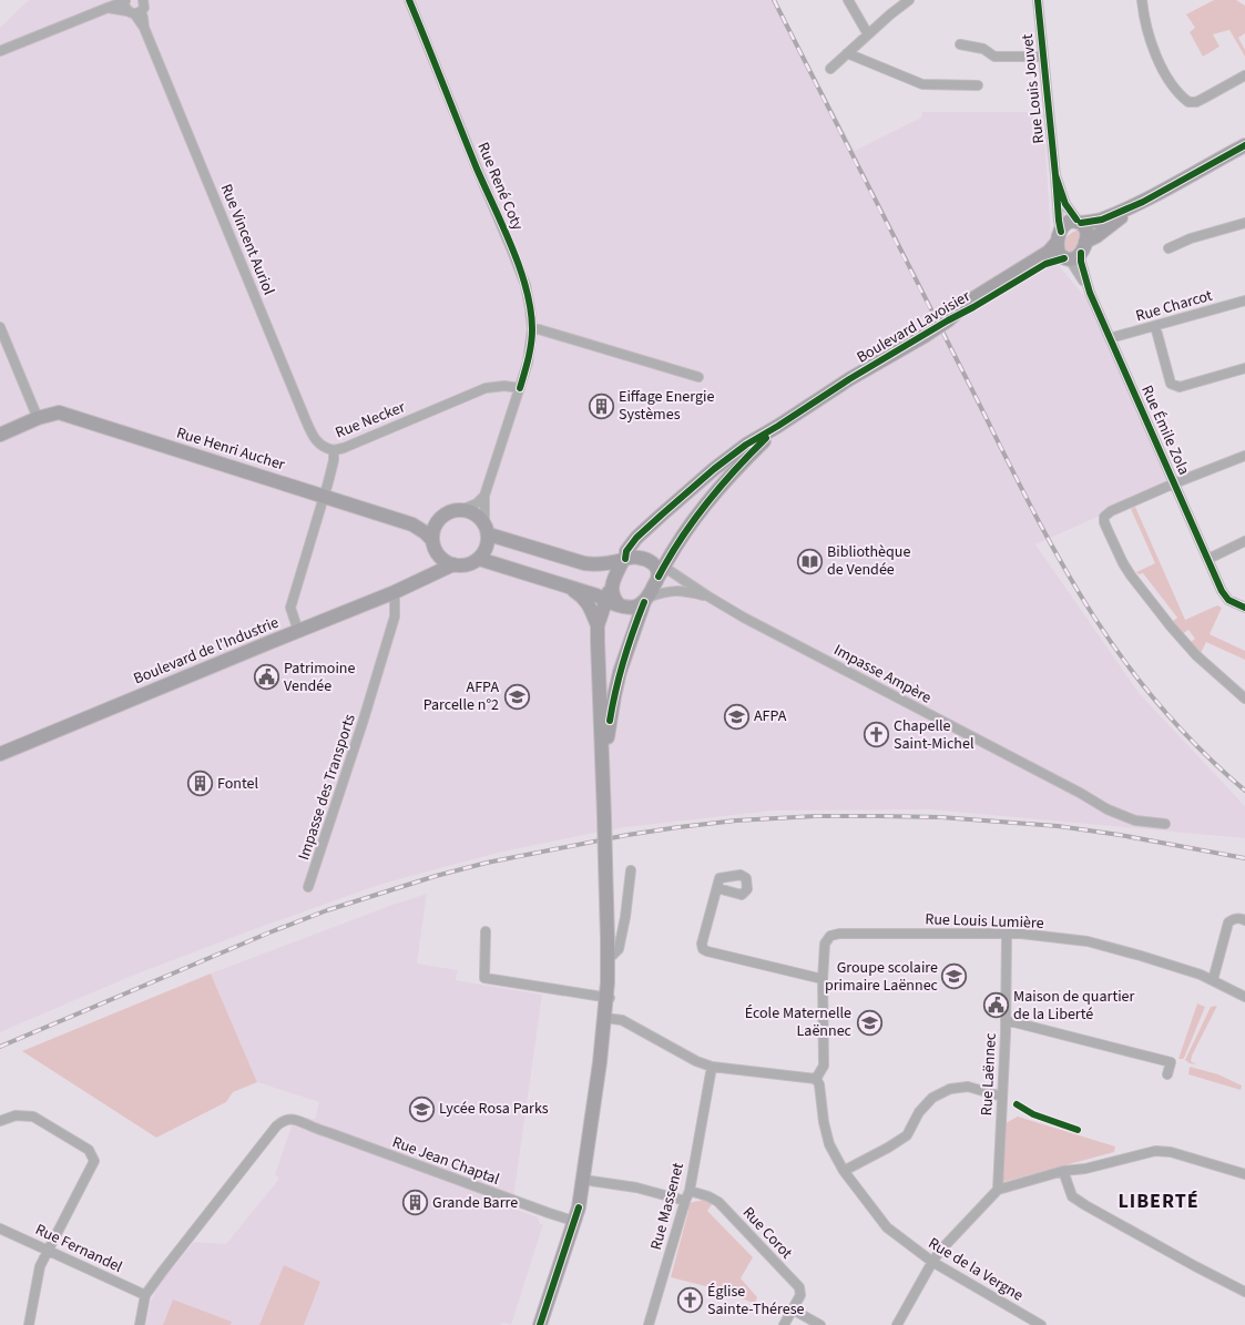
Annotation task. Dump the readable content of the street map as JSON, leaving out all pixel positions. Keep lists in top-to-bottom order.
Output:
{
  "streets": {
    "main road": ["Boulevard Lavoisier", "Rue Henri Aucher", "Boulevard de l'Industrie"],
    "street": [
      "Rue Louis Jouvet",
      "Rue René Coty",
      "Rue Vincent Auriol",
      "Rue Charcot",
      "Rue Necker",
      "Rue Émile Zola",
      "Impasse Ampère",
      "Impasse des Transports",
      "Rue Louis Lumière",
      "Rue Laënnec",
      "Rue Jean Chaptal",
      "Rue Massenet",
      "Rue Corot",
      "Rue Fernandel",
      "Rue de la Vergne"
    ]
  },
  "crossings": [
    ["Rue Louis Jouvet", "Boulevard Lavoisier"],
    ["Rue Louis Jouvet", "Rue Émile Zola"],
    ["Rue René Coty", "Rue Necker"],
    ["Rue René Coty", "Rue Henri Aucher"],
    ["Rue René Coty", "Boulevard de l'Industrie"],
    ["Rue Vincent Auriol", "Rue Necker"],
    ["Rue Charcot", "Rue Émile Zola"],
    ["Boulevard Lavoisier", "Rue Émile Zola"],
    ["Boulevard Lavoisier", "Impasse Ampère"],
    ["Rue Necker", "Rue Henri Aucher"],
    ["Rue Necker", "Boulevard de l'Industrie"],
    ["Rue Henri Aucher", "Boulevard de l'Industrie"],
    ["Boulevard de l'Industrie", "Impasse des Transports"],
    ["Rue Louis Lumière", "Rue Laënnec"],
    ["Rue Jean Chaptal", "Rue Fernandel"],
    ["Rue Massenet", "Rue Corot"]
  ],
  "districts": ["LIBERTÉ"],
  "places": {
    "building": ["Eiffage Energie Systèmes", "Fontel", "Grande Barre"],
    "library": ["Bibliothèque de Vendée"],
    "public building": ["Patrimoine Vendée", "Maison de quartier de la Liberté"],
    "school or university": [
      "AFPA Parcelle n°2",
      "AFPA",
      "Groupe scolaire primaire Laënnec",
      "École Maternelle Laënnec",
      "Lycée Rosa Parks"
    ],
    "church": ["Chapelle Saint-Michel", "Église Sainte-Thérese"]
  }
}
